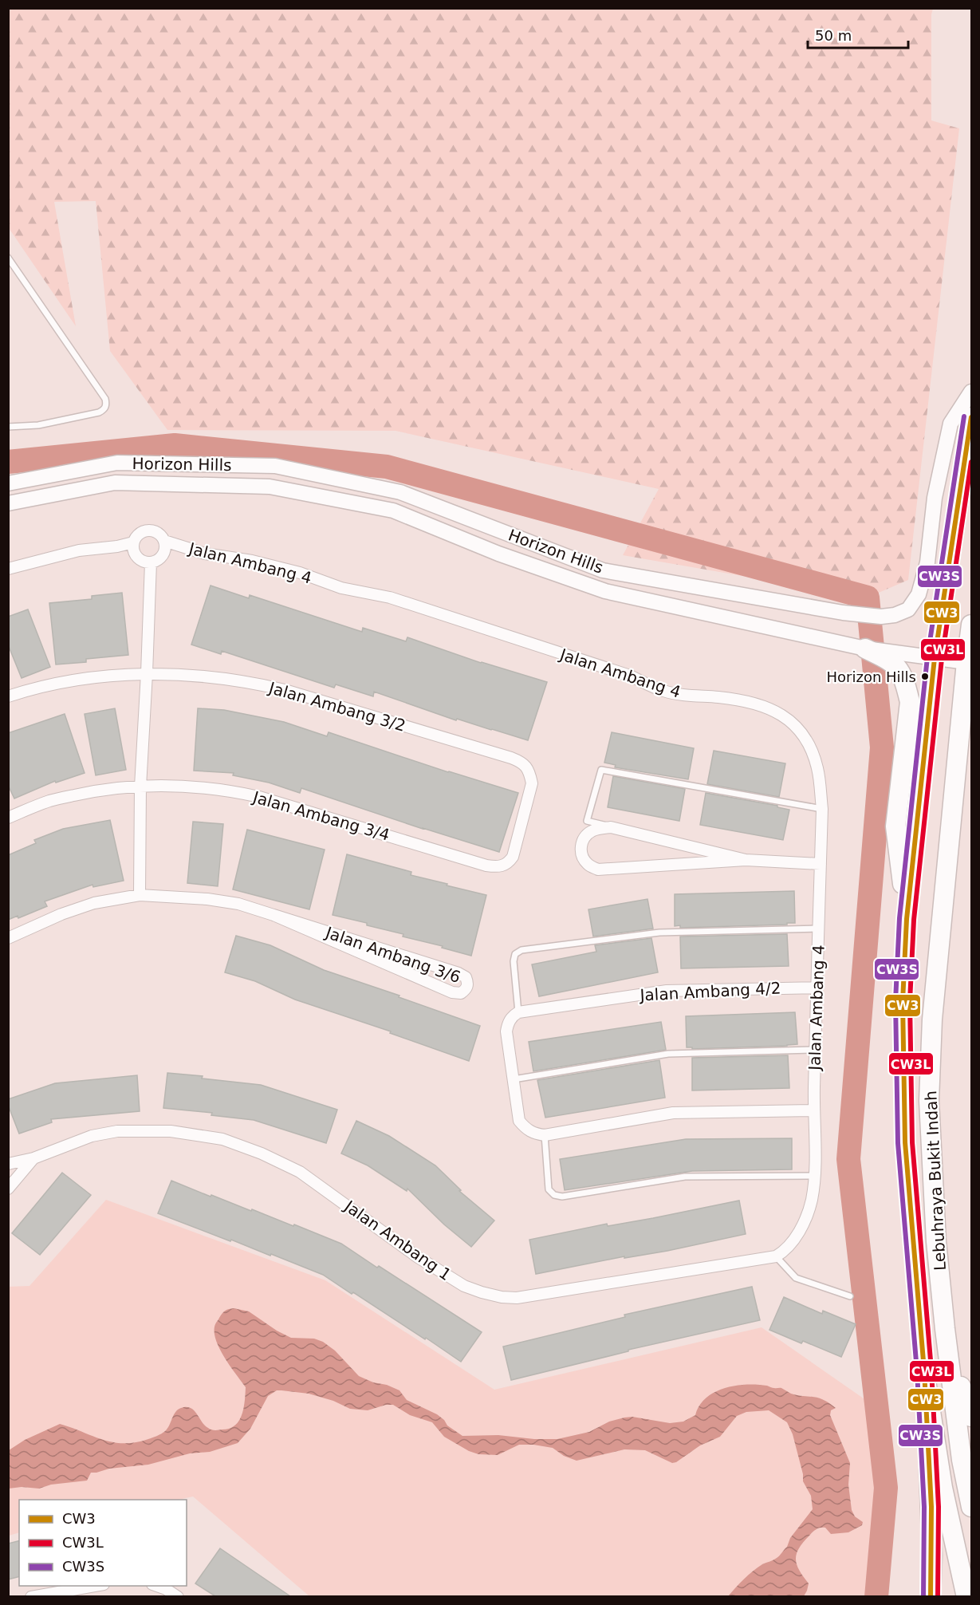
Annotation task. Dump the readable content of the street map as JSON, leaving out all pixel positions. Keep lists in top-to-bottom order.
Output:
{
  "streets": {
    "highway": ["Lebuhraya Bukit Indah"],
    "street": [
      "Horizon Hills",
      "Jalan Ambang 4",
      "Jalan Ambang 3/2",
      "Jalan Ambang 3/4",
      "Jalan Ambang 3/6",
      "Jalan Ambang 4/2",
      "Jalan Ambang 1"
    ]
  },
  "crossings": [
    ["Horizon Hills", "Lebuhraya Bukit Indah"],
    ["Jalan Ambang 4", "Jalan Ambang 4/2"],
    ["Jalan Ambang 4", "Jalan Ambang 1"],
    ["Jalan Ambang 3/2", "Jalan Ambang 3/4"]
  ],
  "places": ["Horizon Hills"],
  "lines": ["transit line CW3S", "transit line CW3", "transit line CW3L"],
  "legend": ["CW3", "CW3L", "CW3S"],
  "scale_bar": "50 m"
}
